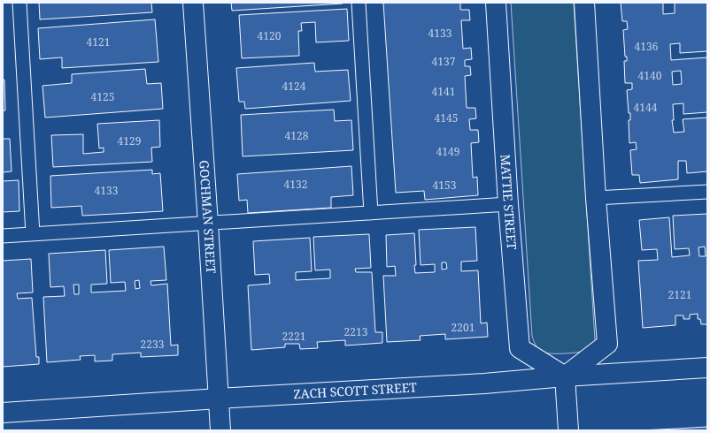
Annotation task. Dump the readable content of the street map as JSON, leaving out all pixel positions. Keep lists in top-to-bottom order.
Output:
{
  "streets": {
    "street": ["MATTIE STREET", "GOCHMAN STREET", "ZACH SCOTT STREET"]
  },
  "crossings": [
    ["MATTIE STREET", "ZACH SCOTT STREET"],
    ["GOCHMAN STREET", "ZACH SCOTT STREET"]
  ],
  "house_numbers": [
    "4133",
    "4120",
    "4121",
    "4136",
    "4137",
    "4140",
    "4124",
    "4141",
    "4125",
    "4144",
    "4145",
    "4128",
    "4129",
    "4149",
    "4132",
    "4153",
    "4133",
    "2121",
    "2201",
    "2213",
    "2221",
    "2233"
  ]
}
